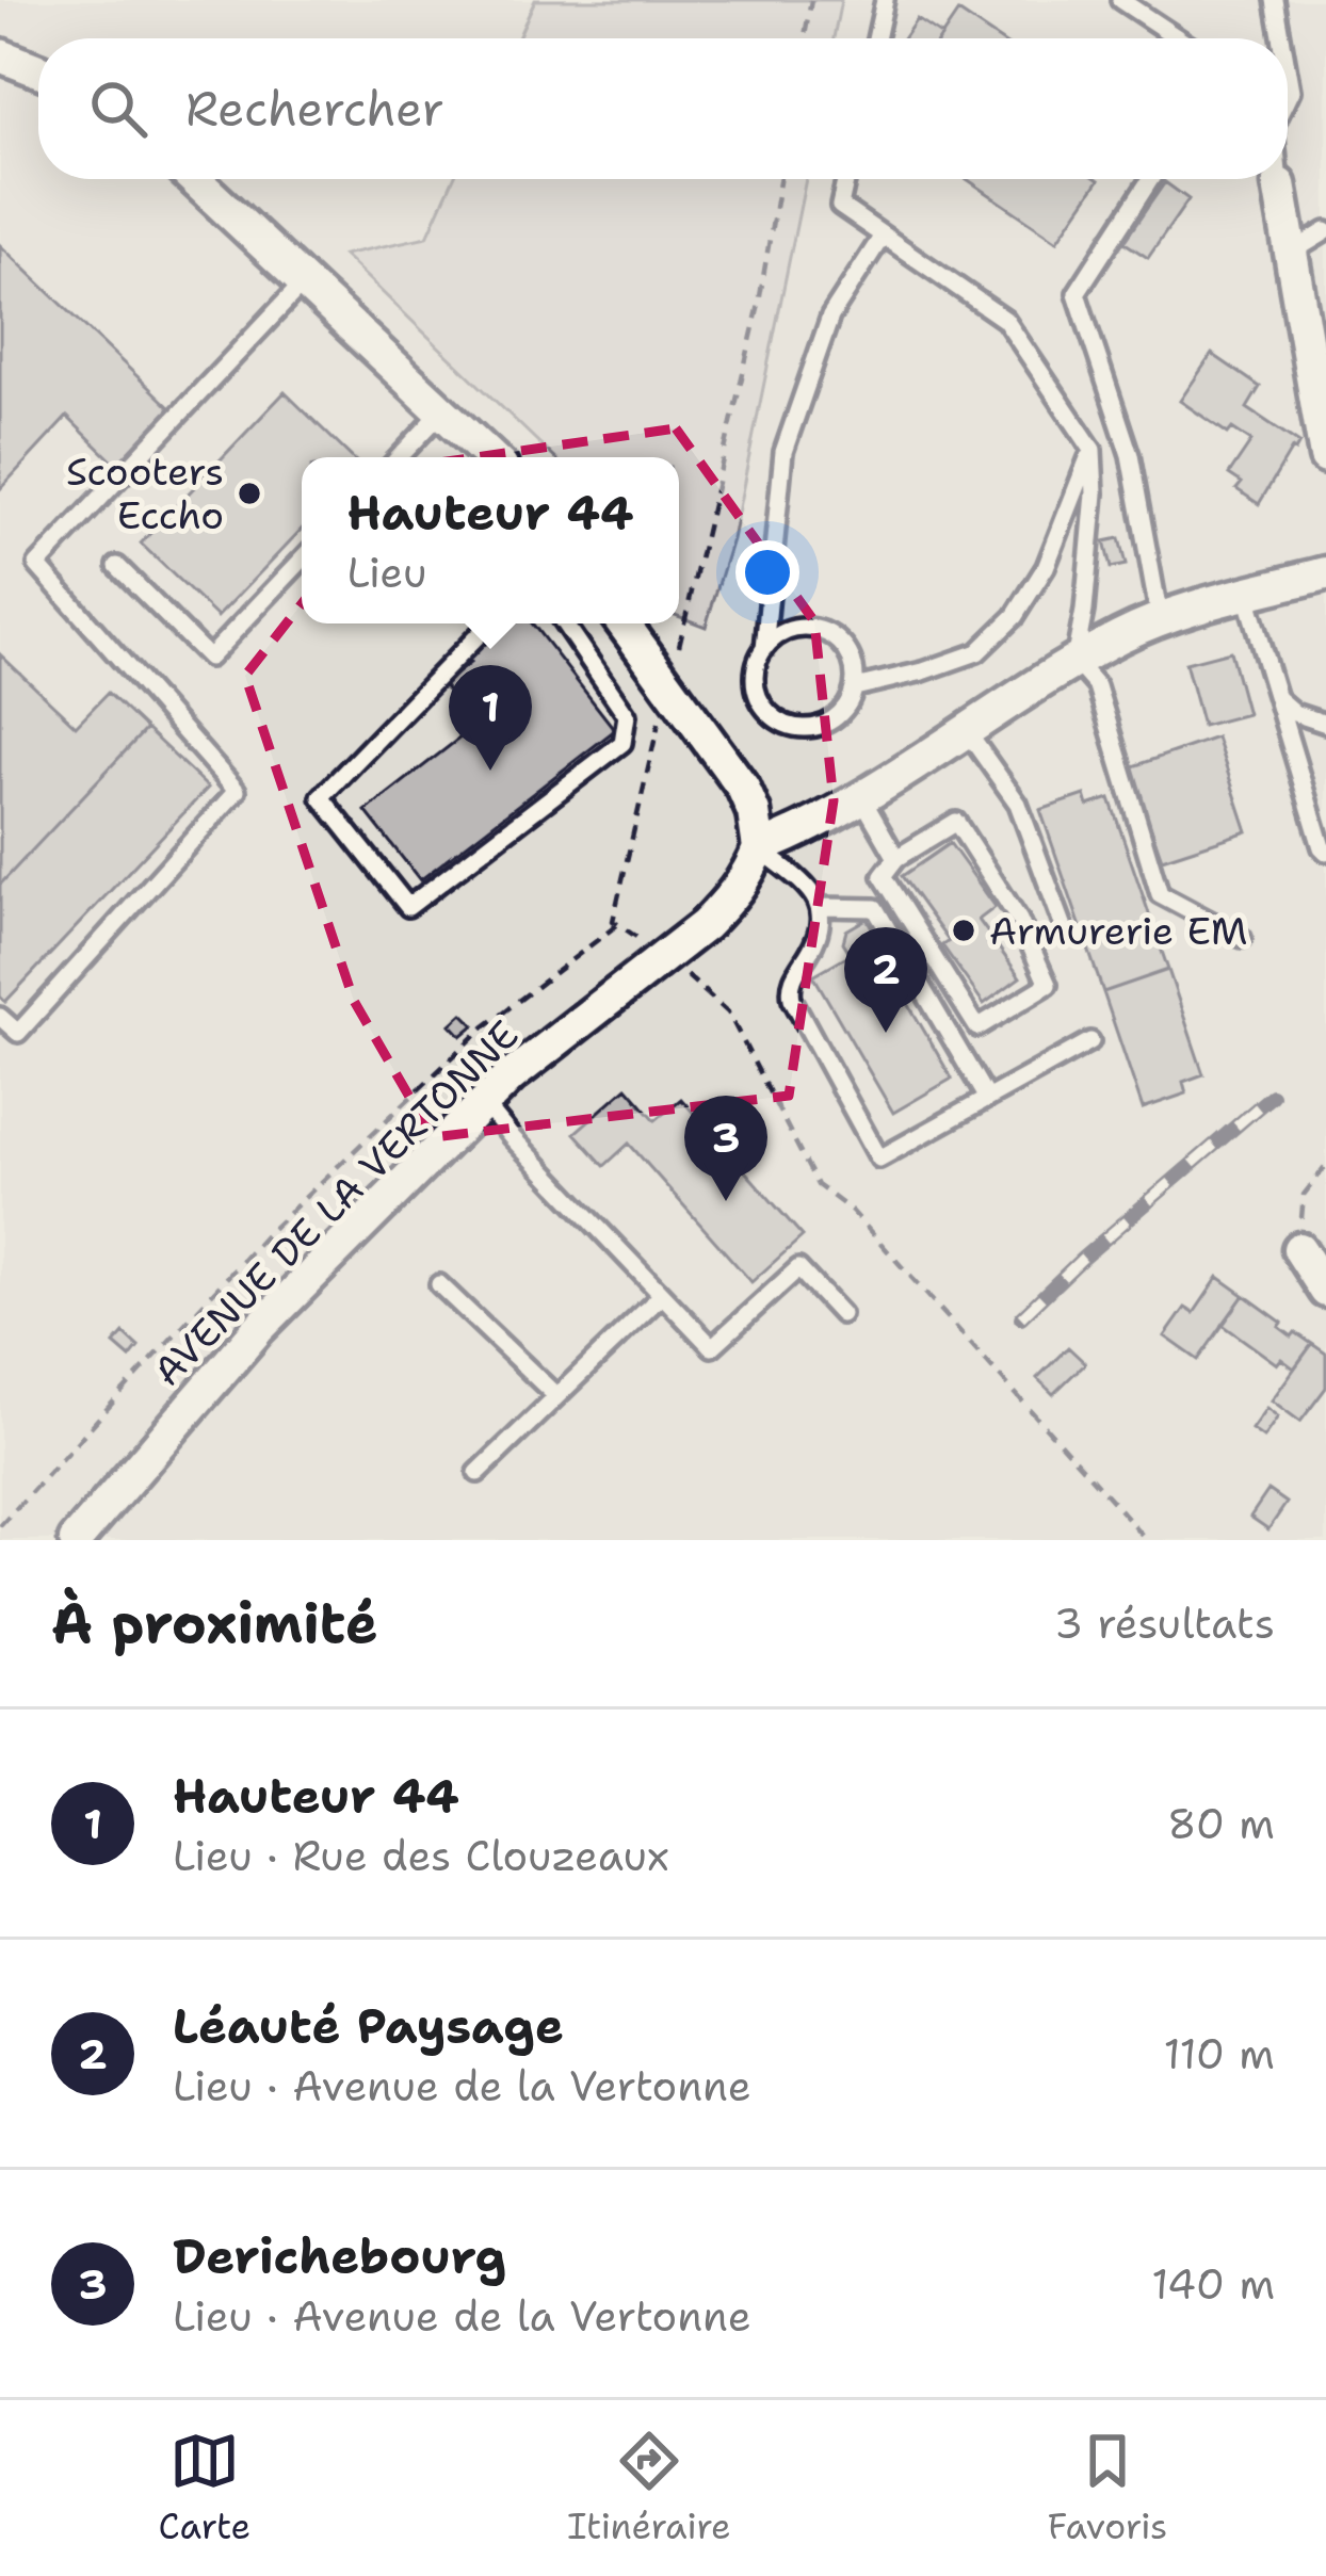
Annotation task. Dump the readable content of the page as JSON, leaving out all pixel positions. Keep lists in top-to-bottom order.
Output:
{
  "streets": {
    "street": ["AVENUE DE LA VERTONNE"]
  },
  "places": ["Scooters Eccho", "Armurerie EM"],
  "page": {
    "search": "Rechercher",
    "popup": ["Hauteur 44", "Lieu"],
    "pins": ["1", "2", "3"],
    "heading": ["À proximité", "3 résultats"],
    "list": [
      {
        "mark": "1",
        "name": "Hauteur 44",
        "note": "Lieu · Rue des Clouzeaux",
        "value": "80 m"
      },
      {
        "mark": "2",
        "name": "Léauté Paysage",
        "note": "Lieu · Avenue de la Vertonne",
        "value": "110 m"
      },
      {
        "mark": "3",
        "name": "Derichebourg",
        "note": "Lieu · Avenue de la Vertonne",
        "value": "140 m"
      }
    ],
    "nav": ["Carte", "Itinéraire", "Favoris"]
  }
}
